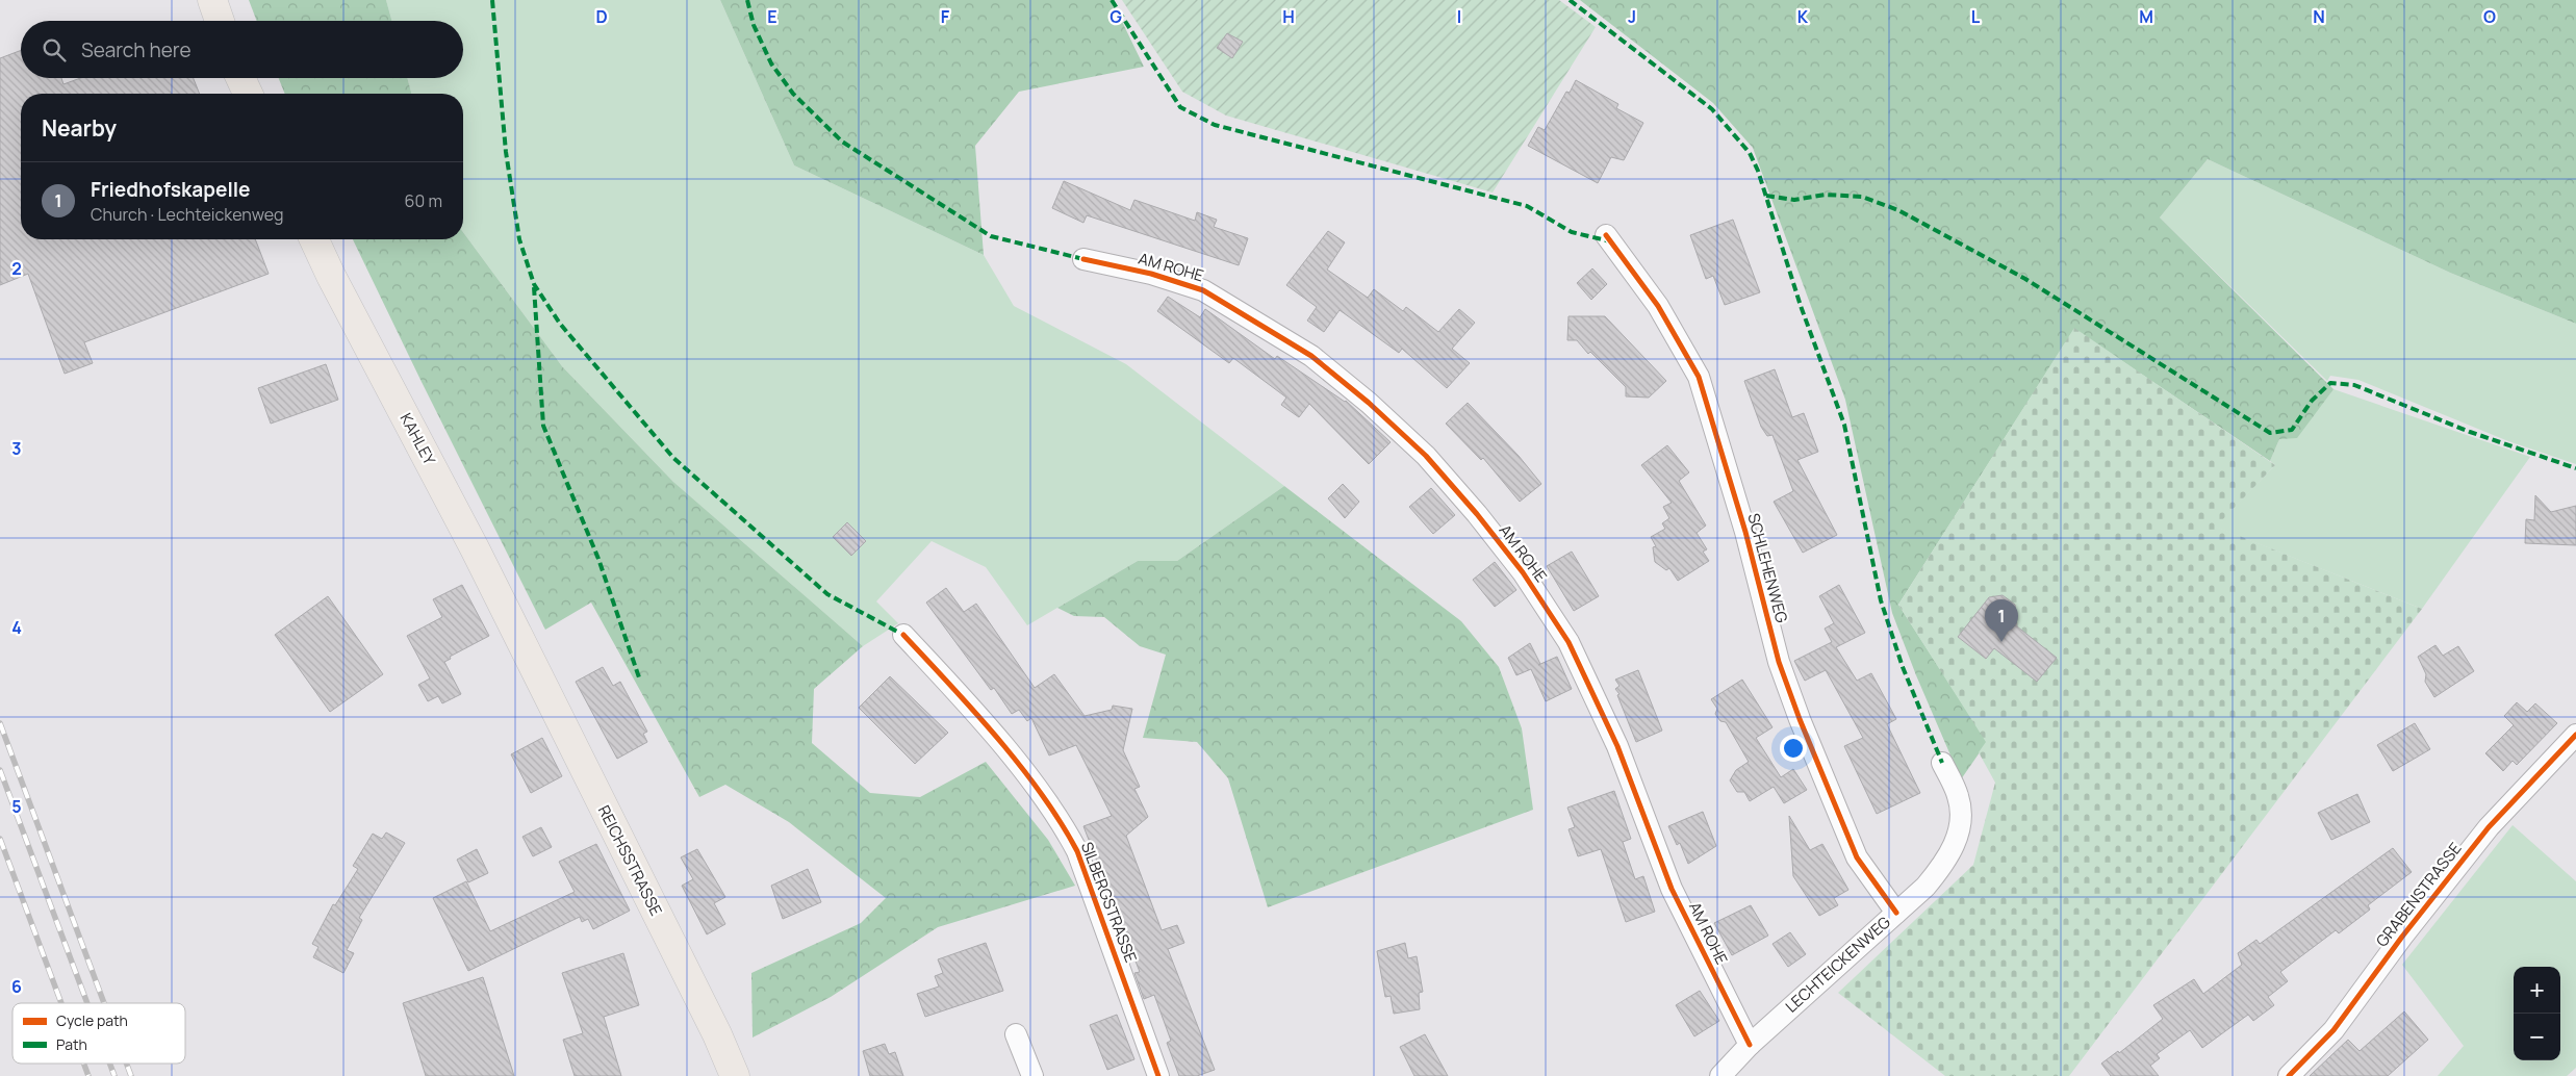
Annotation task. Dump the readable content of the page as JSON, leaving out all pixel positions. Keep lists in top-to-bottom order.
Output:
{
  "streets": {
    "main road": ["KAHLEY", "REICHSSTRASSE"],
    "street": [
      "AM ROHE",
      "SCHLEHENWEG",
      "GRABENSTRASSE",
      "SILBERGSTRASSE",
      "LECHTEICKENWEG"
    ]
  },
  "crossings": [
    ["AM ROHE", "LECHTEICKENWEG"],
    ["KAHLEY", "REICHSSTRASSE"],
    ["SCHLEHENWEG", "LECHTEICKENWEG"]
  ],
  "legend": ["Cycle path", "Path"],
  "page": {
    "search": "Search here",
    "heading": "Nearby",
    "list": [
      {
        "mark": "1",
        "name": "Friedhofskapelle",
        "note": "Church · Lechteickenweg",
        "value": "60 m"
      }
    ],
    "pins": "1",
    "map_buttons": ["+", "−"]
  },
  "grid": {
    "columns": [
      "D",
      "E",
      "F",
      "G",
      "H",
      "I",
      "J",
      "K",
      "L",
      "M",
      "N",
      "O"
    ],
    "rows": [
      "2",
      "3",
      "4",
      "5",
      "6"
    ]
  }
}
